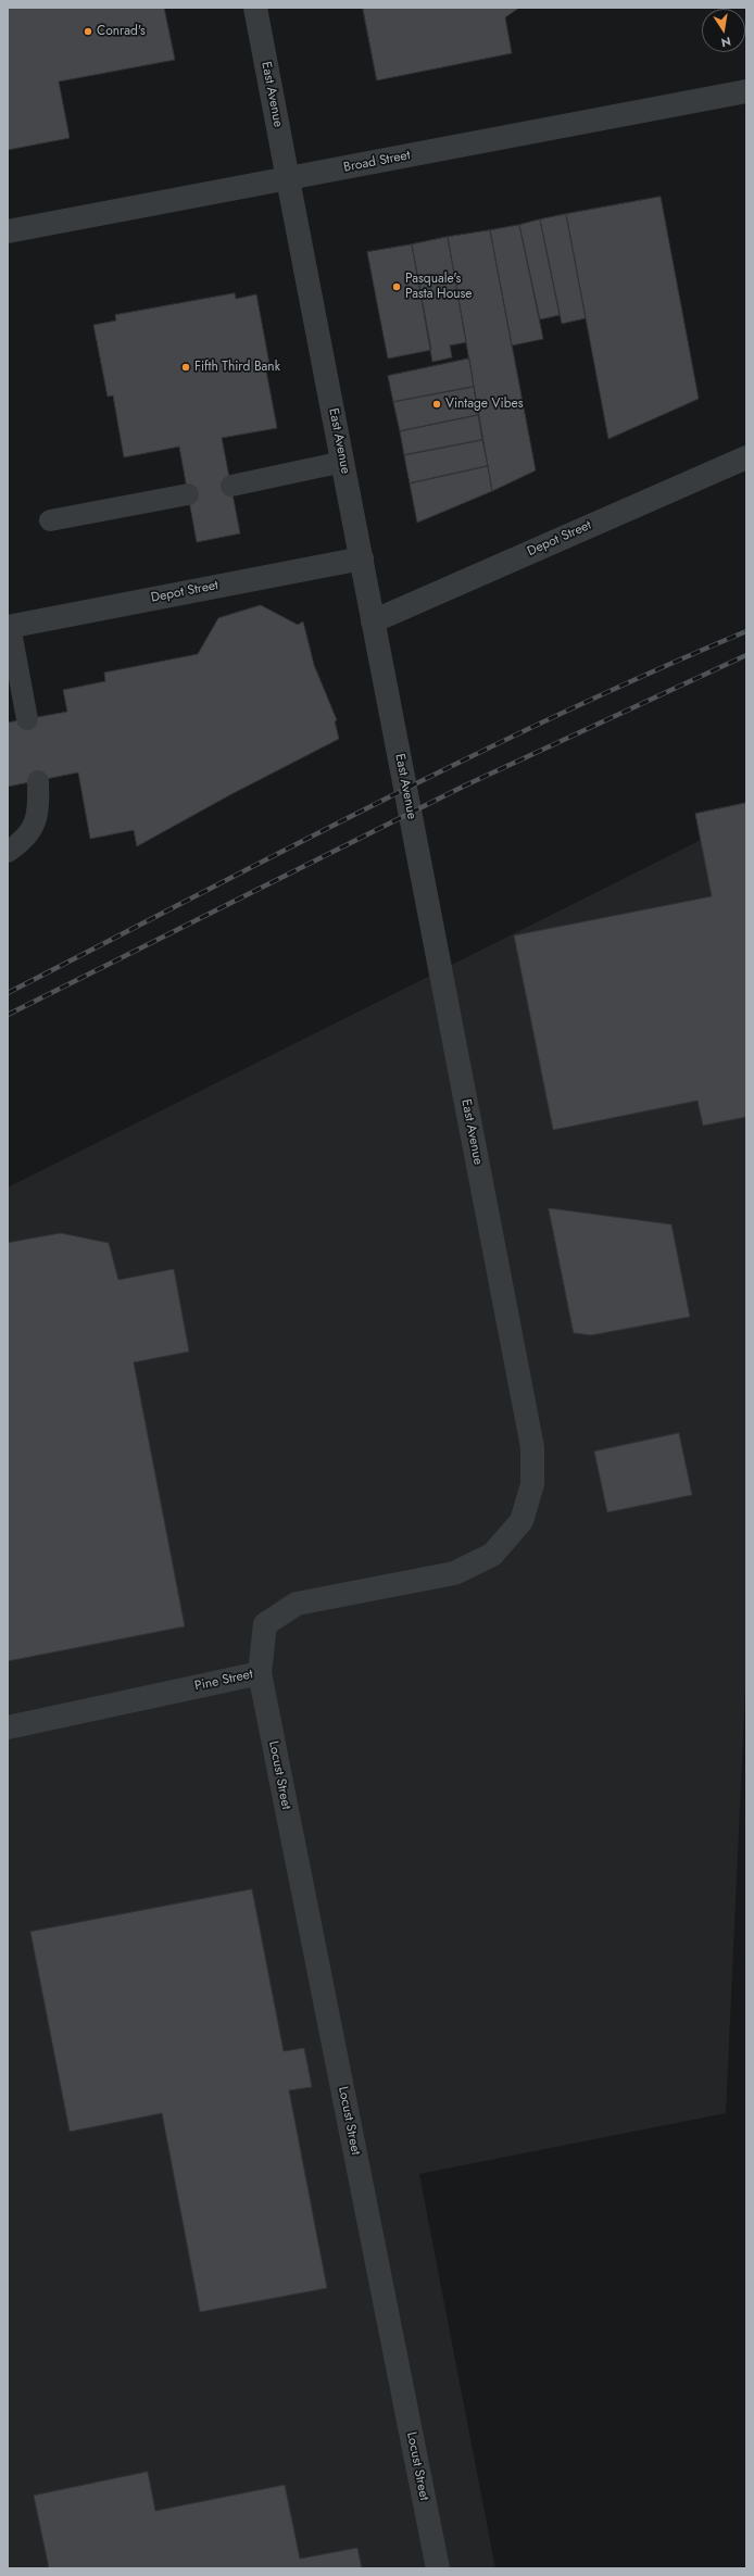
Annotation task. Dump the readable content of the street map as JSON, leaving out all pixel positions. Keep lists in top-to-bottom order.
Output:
{
  "streets": {
    "street": [
      "East Avenue",
      "Broad Street",
      "Depot Street",
      "Pine Street",
      "Locust Street"
    ]
  },
  "crossings": [
    ["East Avenue", "Broad Street"],
    ["East Avenue", "Depot Street"],
    ["East Avenue", "Pine Street"],
    ["Pine Street", "Locust Street"]
  ],
  "places": [
    "Conrad's",
    "Pasquale's Pasta House",
    "Fifth Third Bank",
    "Vintage Vibes"
  ],
  "north": "bottom"
}
